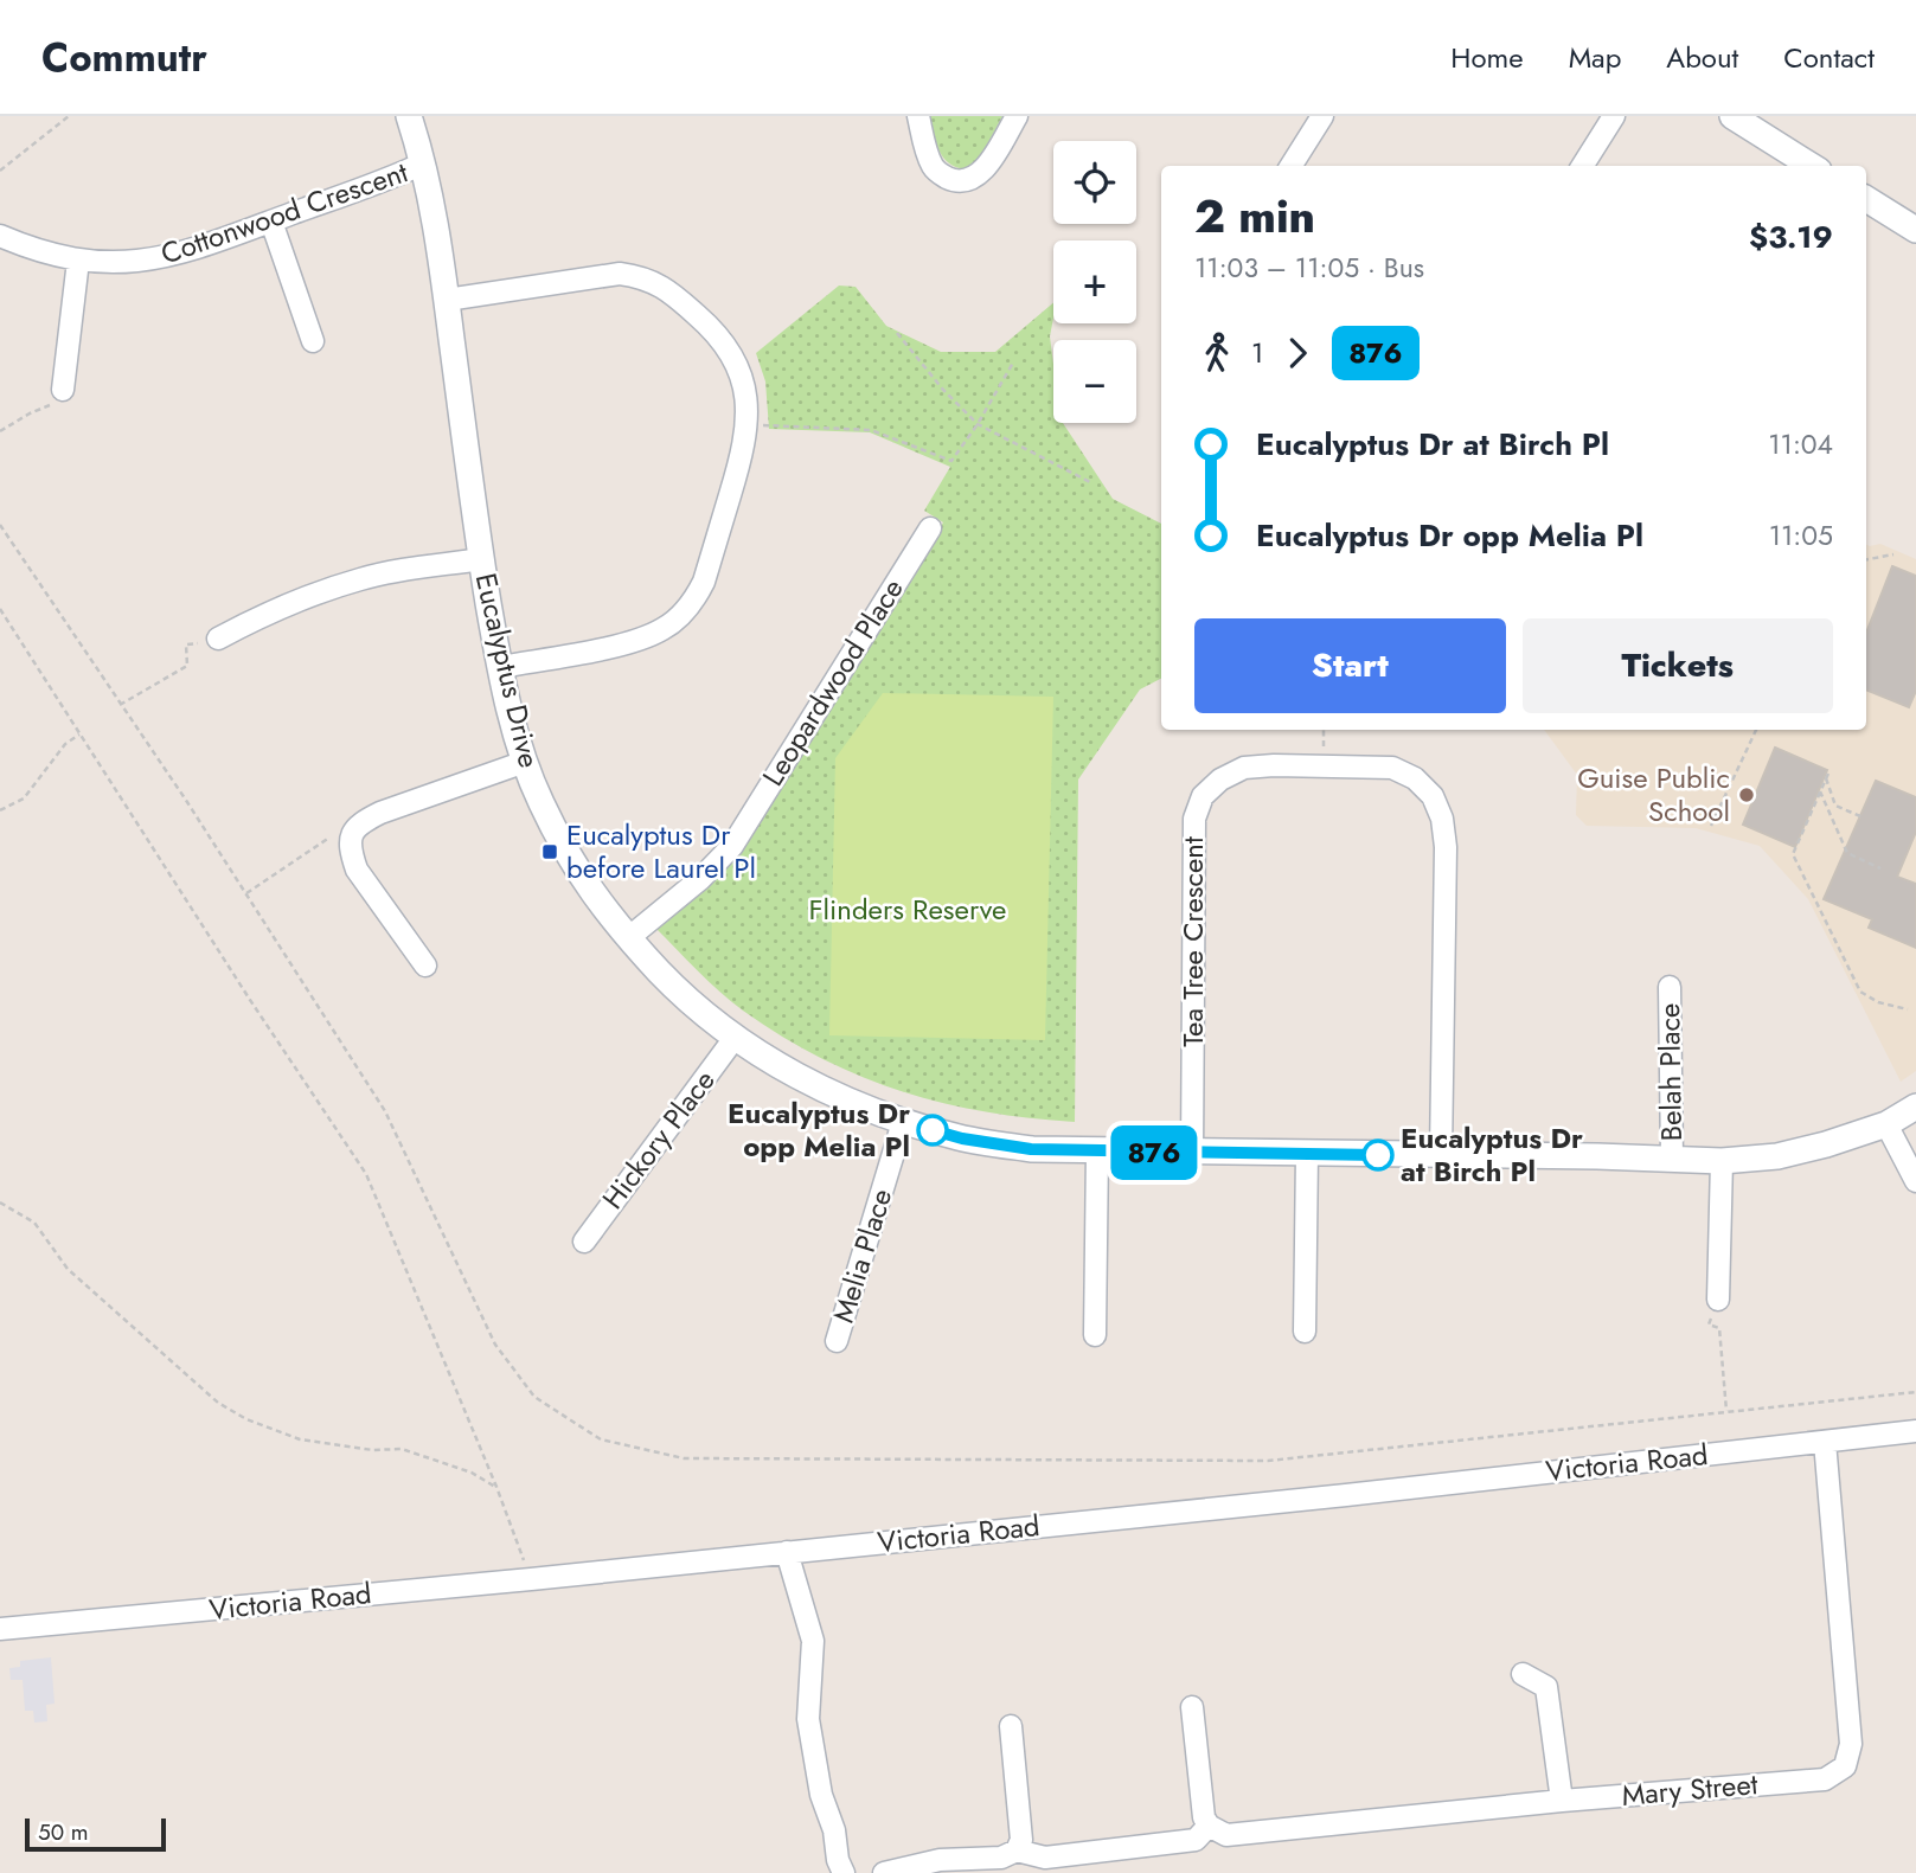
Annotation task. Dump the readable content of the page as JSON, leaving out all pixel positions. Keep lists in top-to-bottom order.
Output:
{
  "streets": {
    "street": [
      "Cottonwood Crescent",
      "Eucalyptus Drive",
      "Leopardwood Place",
      "Tea Tree Crescent",
      "Belah Place",
      "Hickory Place",
      "Melia Place",
      "Victoria Road",
      "Mary Street"
    ]
  },
  "crossings": [
    ["Cottonwood Crescent", "Eucalyptus Drive"],
    ["Eucalyptus Drive", "Leopardwood Place"],
    ["Eucalyptus Drive", "Tea Tree Crescent"],
    ["Eucalyptus Drive", "Belah Place"],
    ["Eucalyptus Drive", "Hickory Place"],
    ["Eucalyptus Drive", "Melia Place"],
    ["Victoria Road", "Mary Street"]
  ],
  "parks": ["Flinders Reserve"],
  "places": {
    "other": ["Guise Public School", "Eucalyptus Dr opp Melia Pl", "Eucalyptus Dr at Birch Pl"],
    "transit": ["Eucalyptus Dr before Laurel Pl"]
  },
  "lines": ["bus line 876"],
  "scale_bar": "50 m",
  "page": {
    "header": "Commutr",
    "nav": [
      "Home",
      "Map",
      "About",
      "Contact"
    ],
    "on_map": "876",
    "map_buttons": ["+", "−"],
    "heading": ["2 min", "11:03 – 11:05 · Bus", "$3.19"],
    "legs": ["1", "876"],
    "list": [
      {
        "name": "Eucalyptus Dr at Birch Pl",
        "value": "11:04"
      },
      {
        "name": "Eucalyptus Dr opp Melia Pl",
        "value": "11:05"
      }
    ],
    "buttons": ["Start", "Tickets"],
    "scale": "50 m"
  }
}
